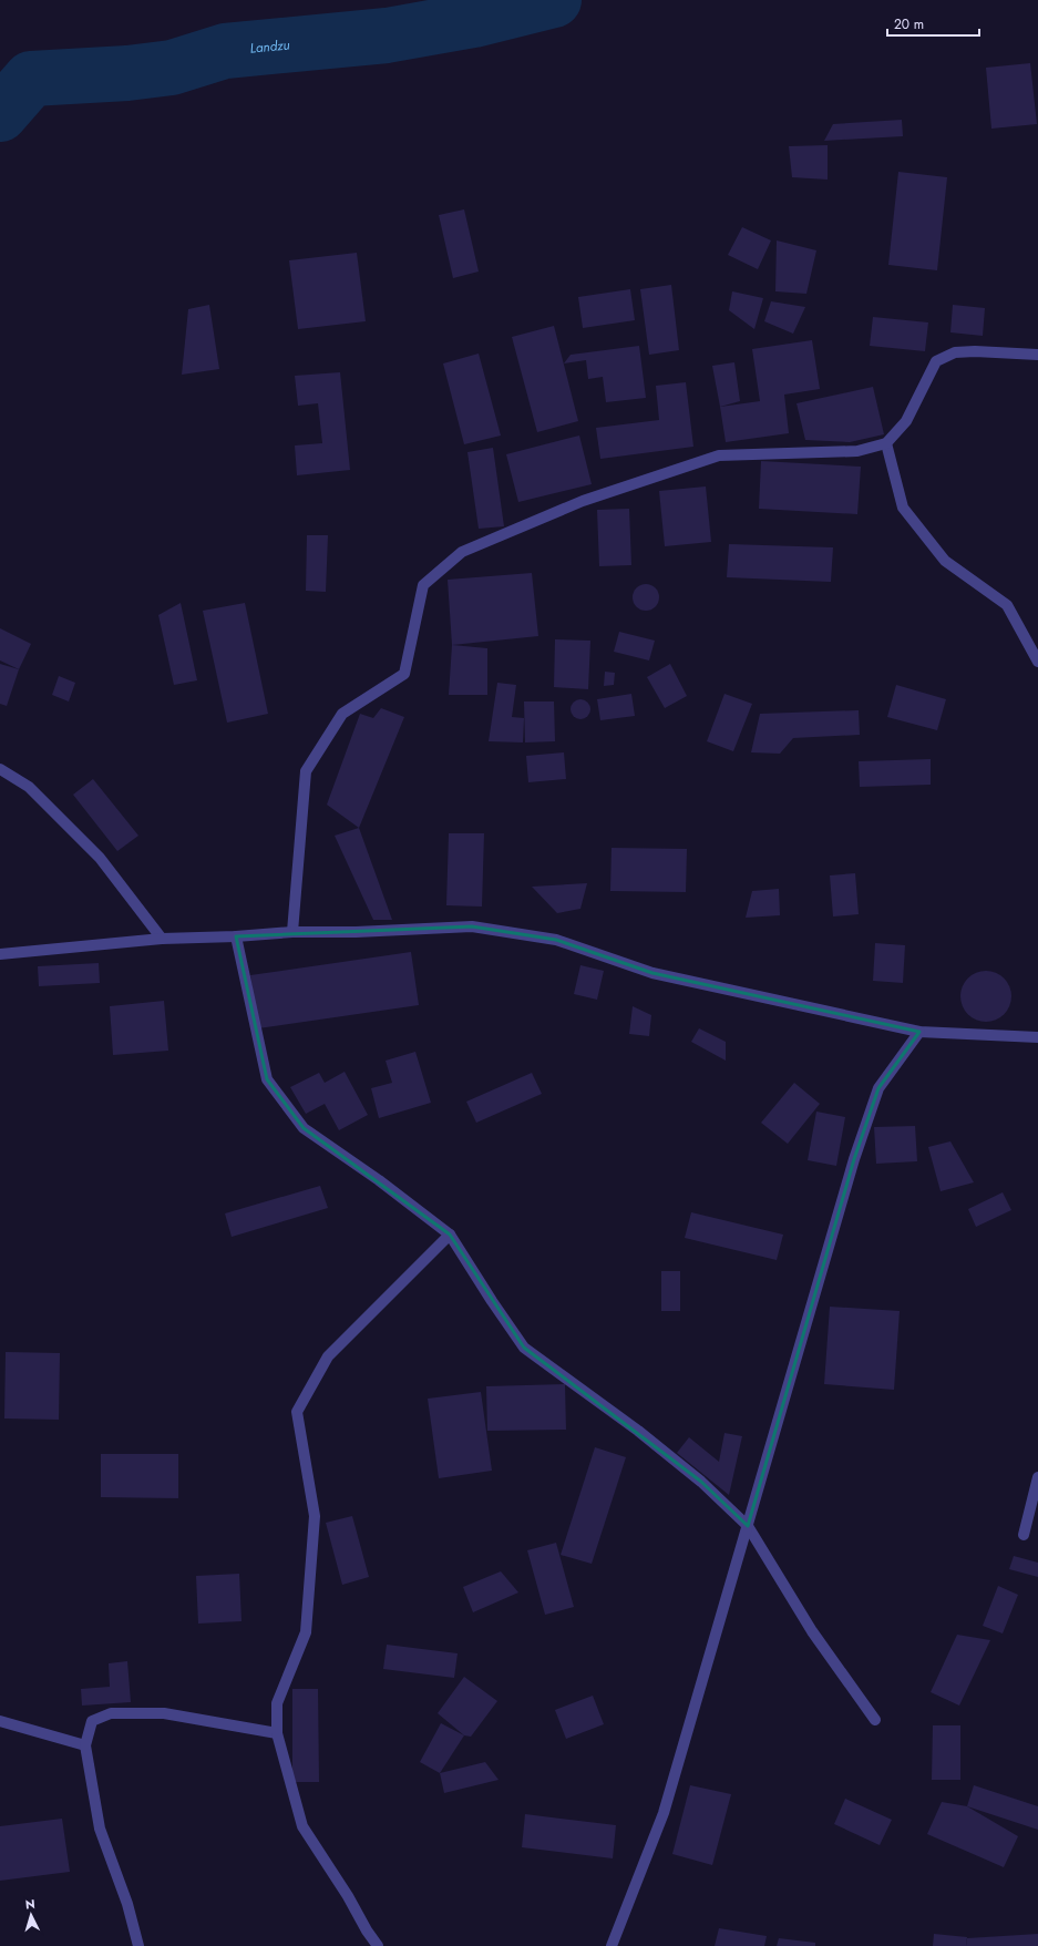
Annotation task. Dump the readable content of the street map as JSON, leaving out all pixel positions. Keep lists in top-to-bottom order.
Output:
{
  "water": ["Landzu"],
  "scale_bar": "20 m",
  "north": "top"
}
